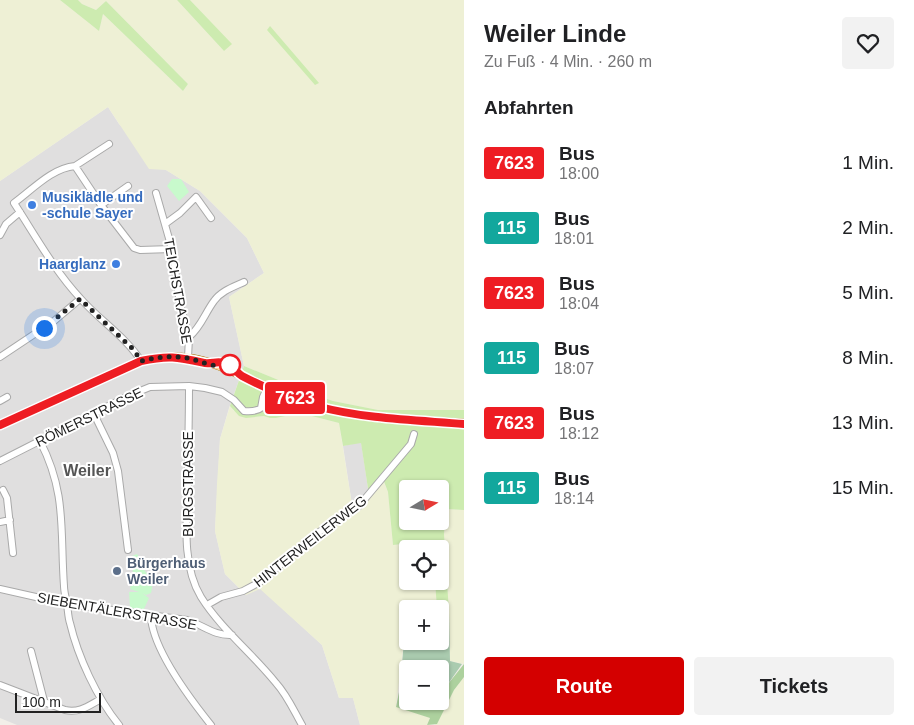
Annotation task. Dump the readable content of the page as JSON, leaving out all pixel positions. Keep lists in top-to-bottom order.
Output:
{
  "streets": {
    "street": [
      "TEICHSTRASSE",
      "RÖMERSTRASSE",
      "BURGSTRASSE",
      "HINTERWEILERWEG",
      "SIEBENTÄLERSTRASSE"
    ]
  },
  "crossings": [
    ["RÖMERSTRASSE", "BURGSTRASSE"],
    ["BURGSTRASSE", "HINTERWEILERWEG"],
    ["BURGSTRASSE", "SIEBENTÄLERSTRASSE"]
  ],
  "districts": ["Weiler"],
  "places": ["Musiklädle und -schule Sayer", "Haarglanz", "Bürgerhaus Weiler"],
  "lines": ["bus line 7623"],
  "scale_bar": "100 m",
  "north": "right",
  "page": {
    "on_map": "7623",
    "heading": [
      ["Weiler Linde", "Zu Fuß · 4 Min. · 260 m"],
      "Abfahrten"
    ],
    "list": [
      {
        "mark": "7623",
        "name": "Bus",
        "note": "18:00",
        "value": "1 Min."
      },
      {
        "mark": "115",
        "name": "Bus",
        "note": "18:01",
        "value": "2 Min."
      },
      {
        "mark": "7623",
        "name": "Bus",
        "note": "18:04",
        "value": "5 Min."
      },
      {
        "mark": "115",
        "name": "Bus",
        "note": "18:07",
        "value": "8 Min."
      },
      {
        "mark": "7623",
        "name": "Bus",
        "note": "18:12",
        "value": "13 Min."
      },
      {
        "mark": "115",
        "name": "Bus",
        "note": "18:14",
        "value": "15 Min."
      }
    ],
    "map_buttons": ["+", "−"],
    "buttons": ["Route", "Tickets"],
    "scale": "100 m"
  }
}
